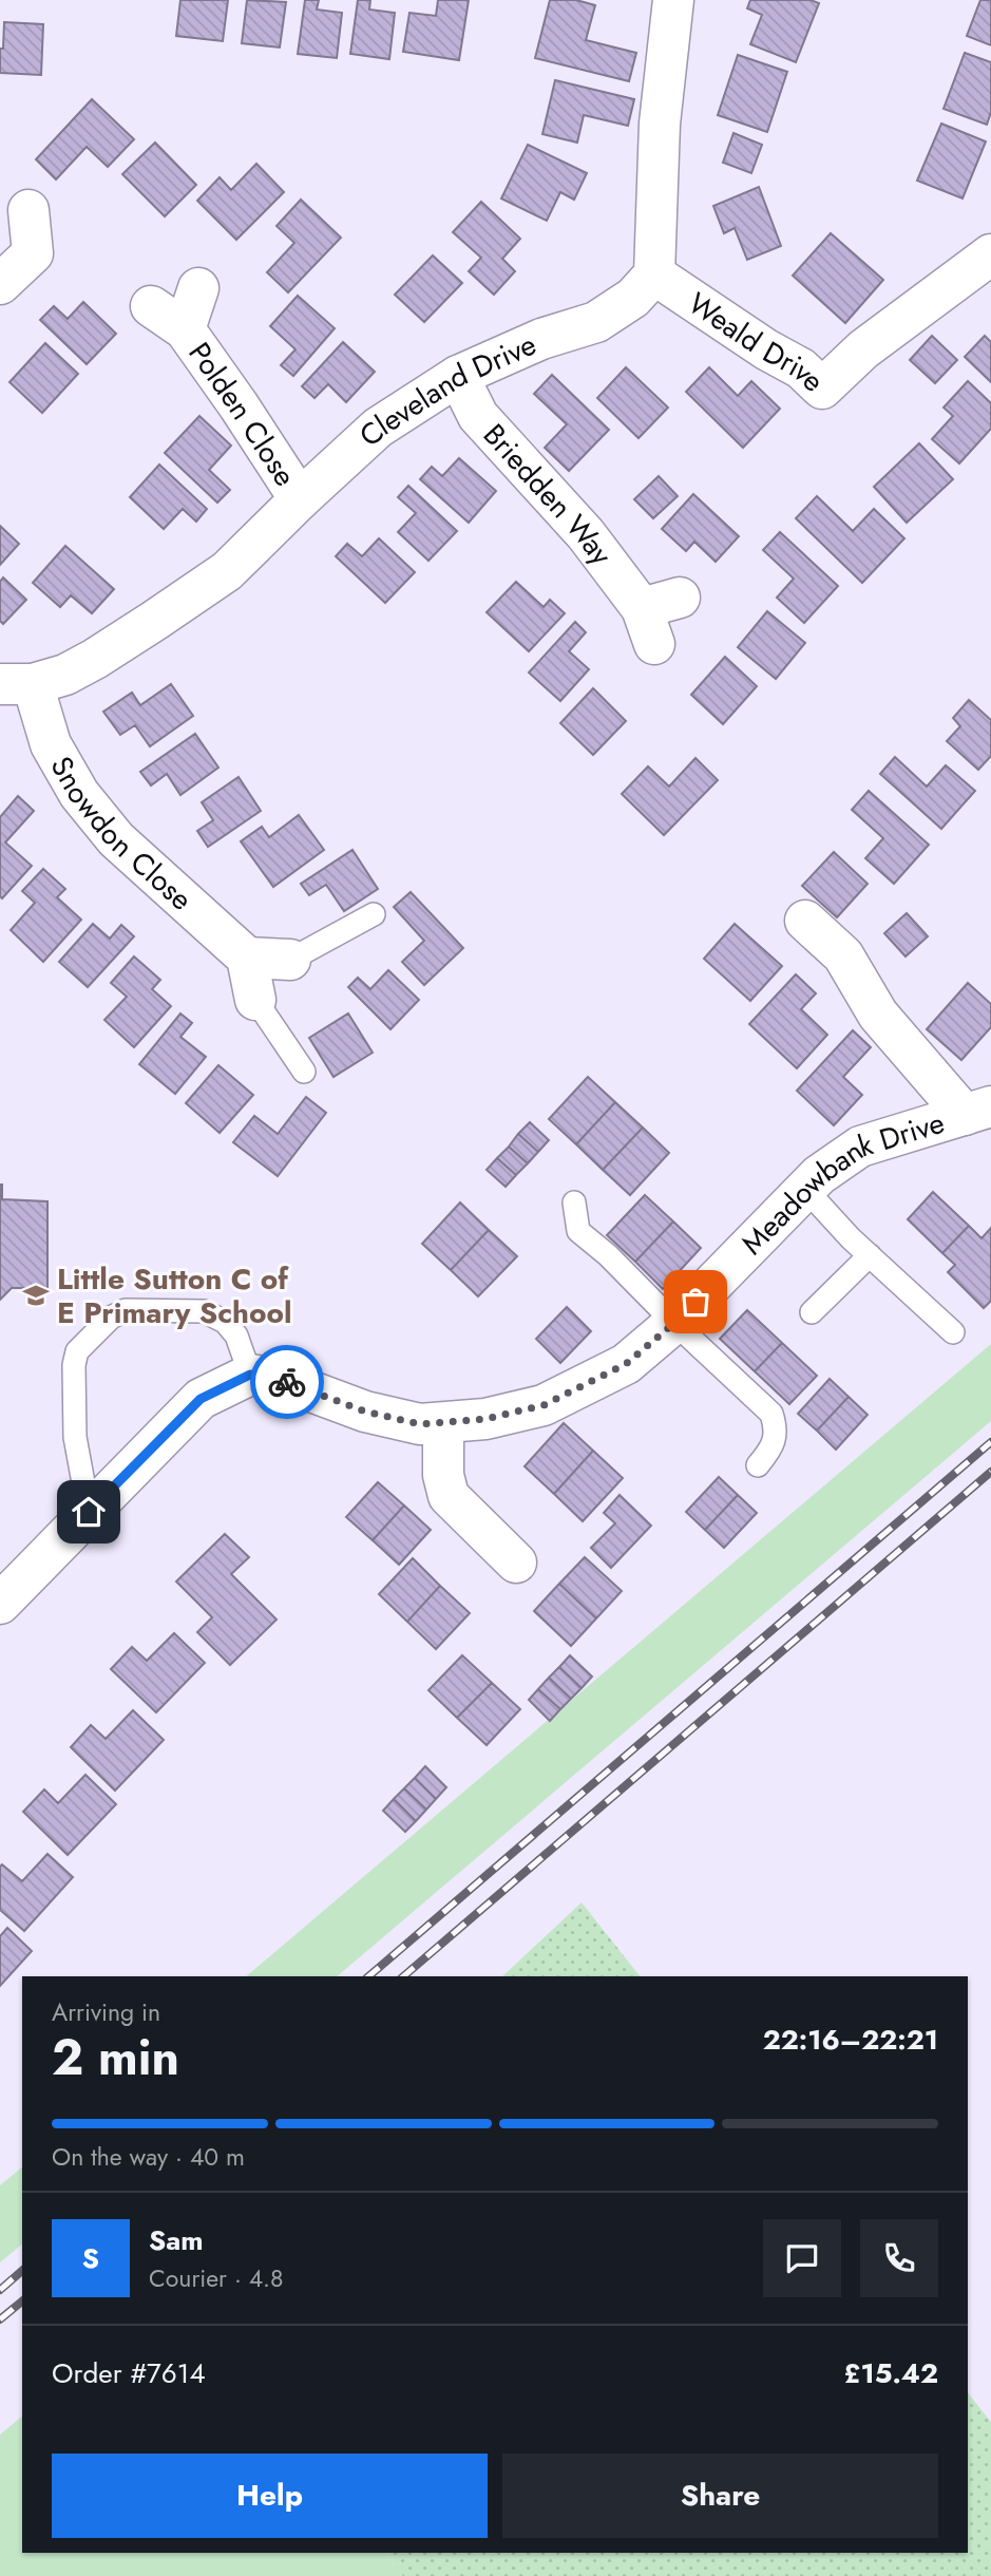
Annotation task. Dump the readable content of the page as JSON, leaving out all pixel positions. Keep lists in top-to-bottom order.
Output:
{
  "streets": {
    "street": [
      "Weald Drive",
      "Cleveland Drive",
      "Polden Close",
      "Briedden Way",
      "Snowdon Close",
      "Meadowbank Drive"
    ]
  },
  "crossings": [
    ["Weald Drive", "Cleveland Drive"],
    ["Cleveland Drive", "Polden Close"],
    ["Cleveland Drive", "Briedden Way"],
    ["Cleveland Drive", "Snowdon Close"]
  ],
  "places": {
    "school or university": ["Little Sutton C of E Primary School"]
  },
  "page": {
    "heading": ["2 min", "Arriving in", "22:16–22:21"],
    "panel": [
      "Sam",
      "Courier · 4.8",
      "Order #7614",
      "£15.42"
    ],
    "bar": "On the way · 40 m",
    "round": "S",
    "buttons": ["Help", "Share"]
  }
}
